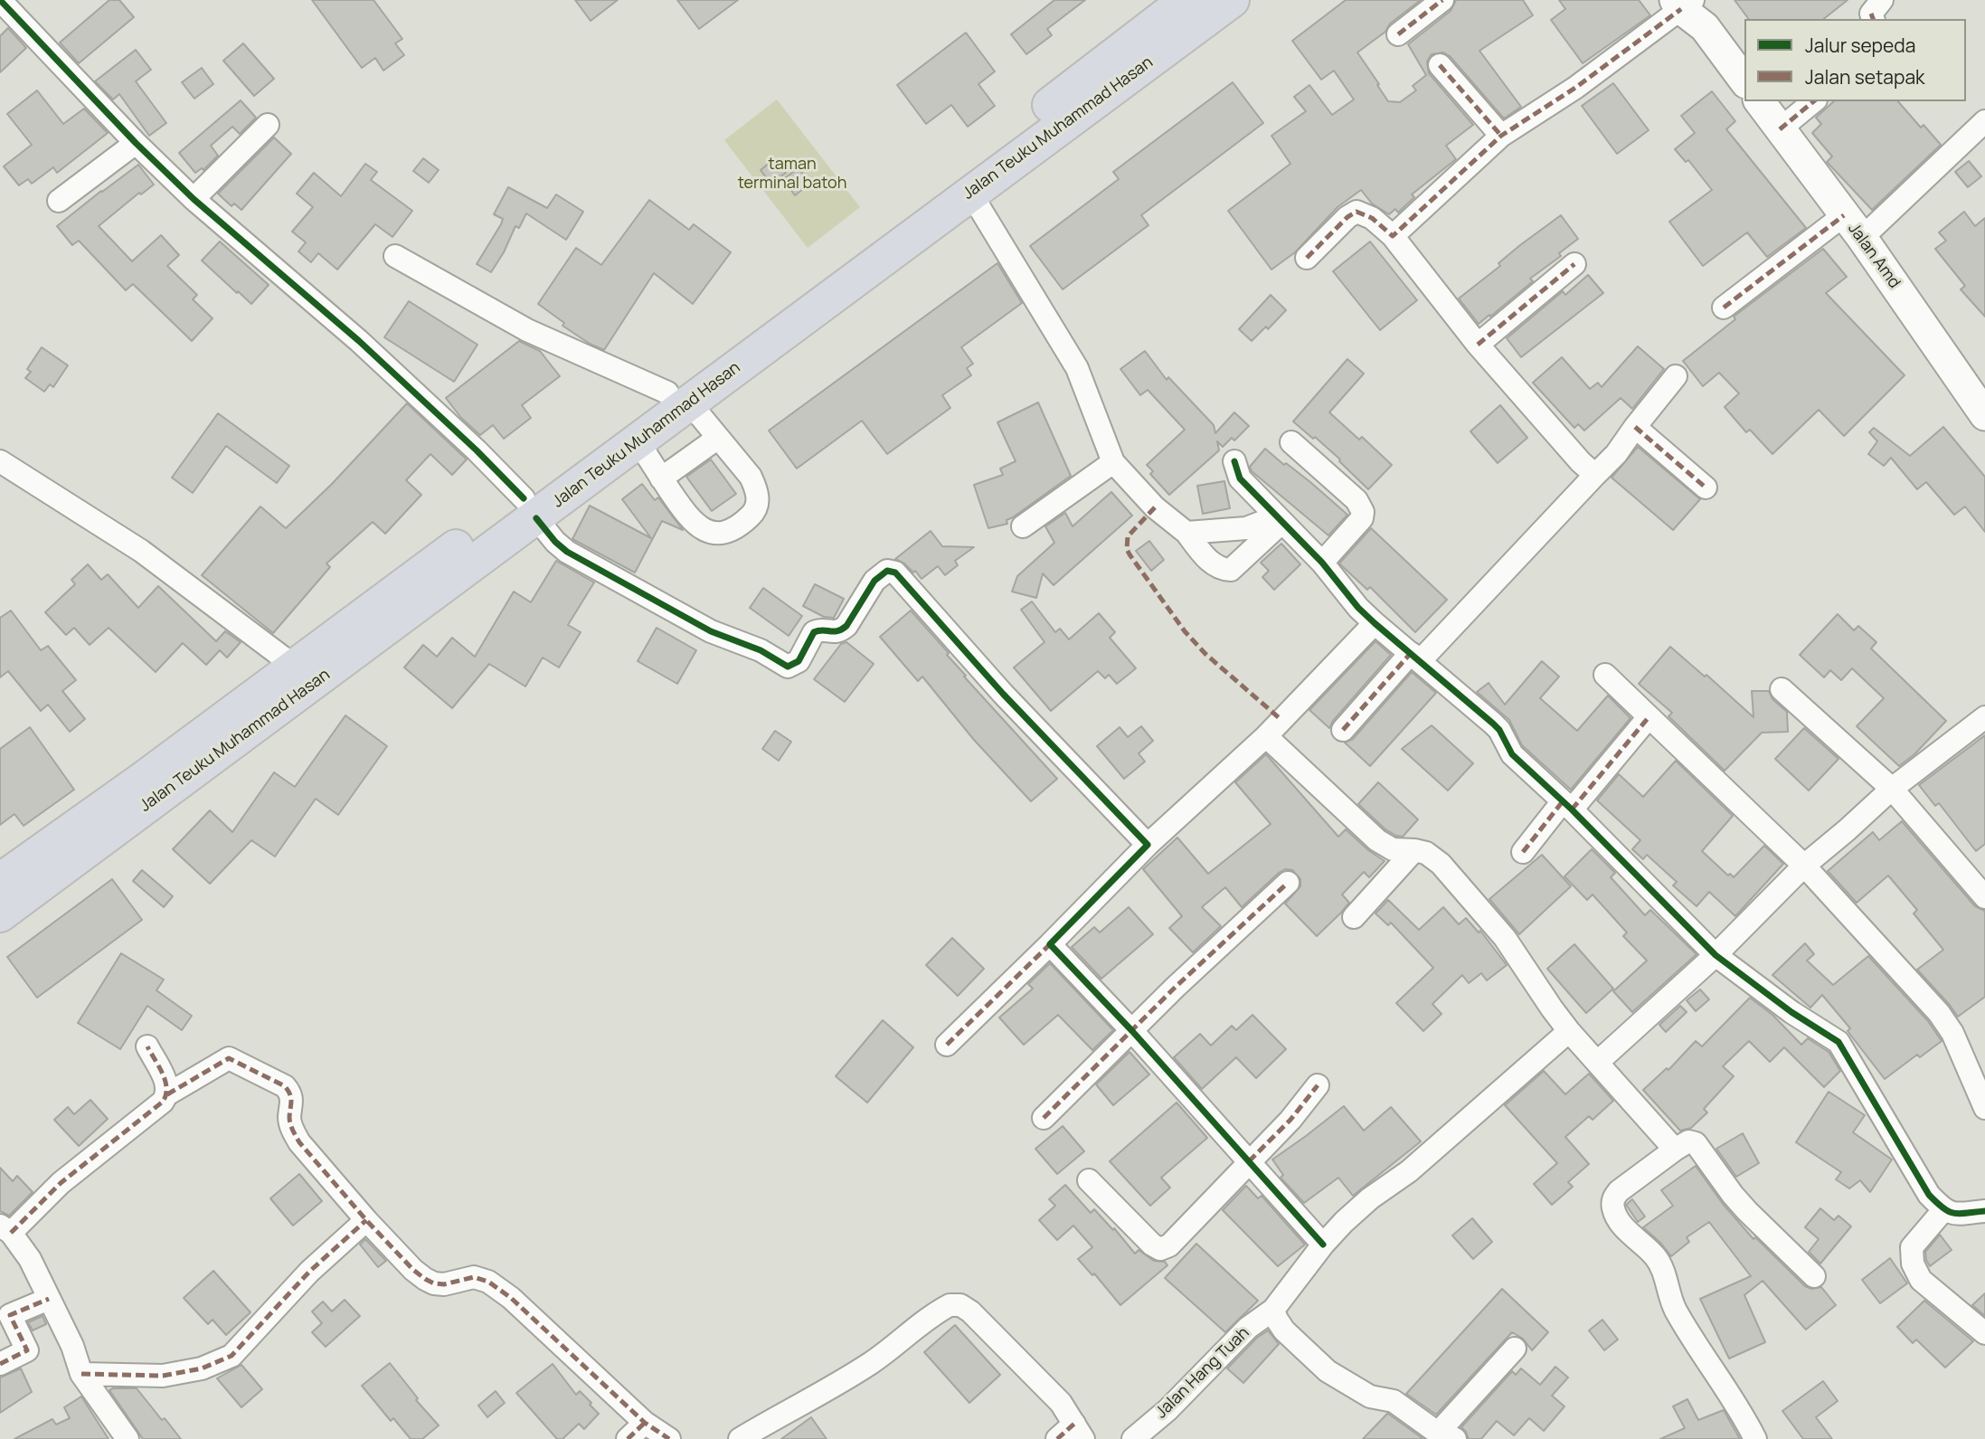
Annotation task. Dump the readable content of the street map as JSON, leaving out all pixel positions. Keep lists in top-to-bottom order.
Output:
{
  "streets": {
    "highway": ["Jalan Teuku Muhammad Hasan"],
    "street": ["Jalan Amd", "Jalan Hang Tuah"]
  },
  "parks": ["taman terminal batoh"],
  "legend": ["Jalur sepeda", "Jalan setapak"]
}
